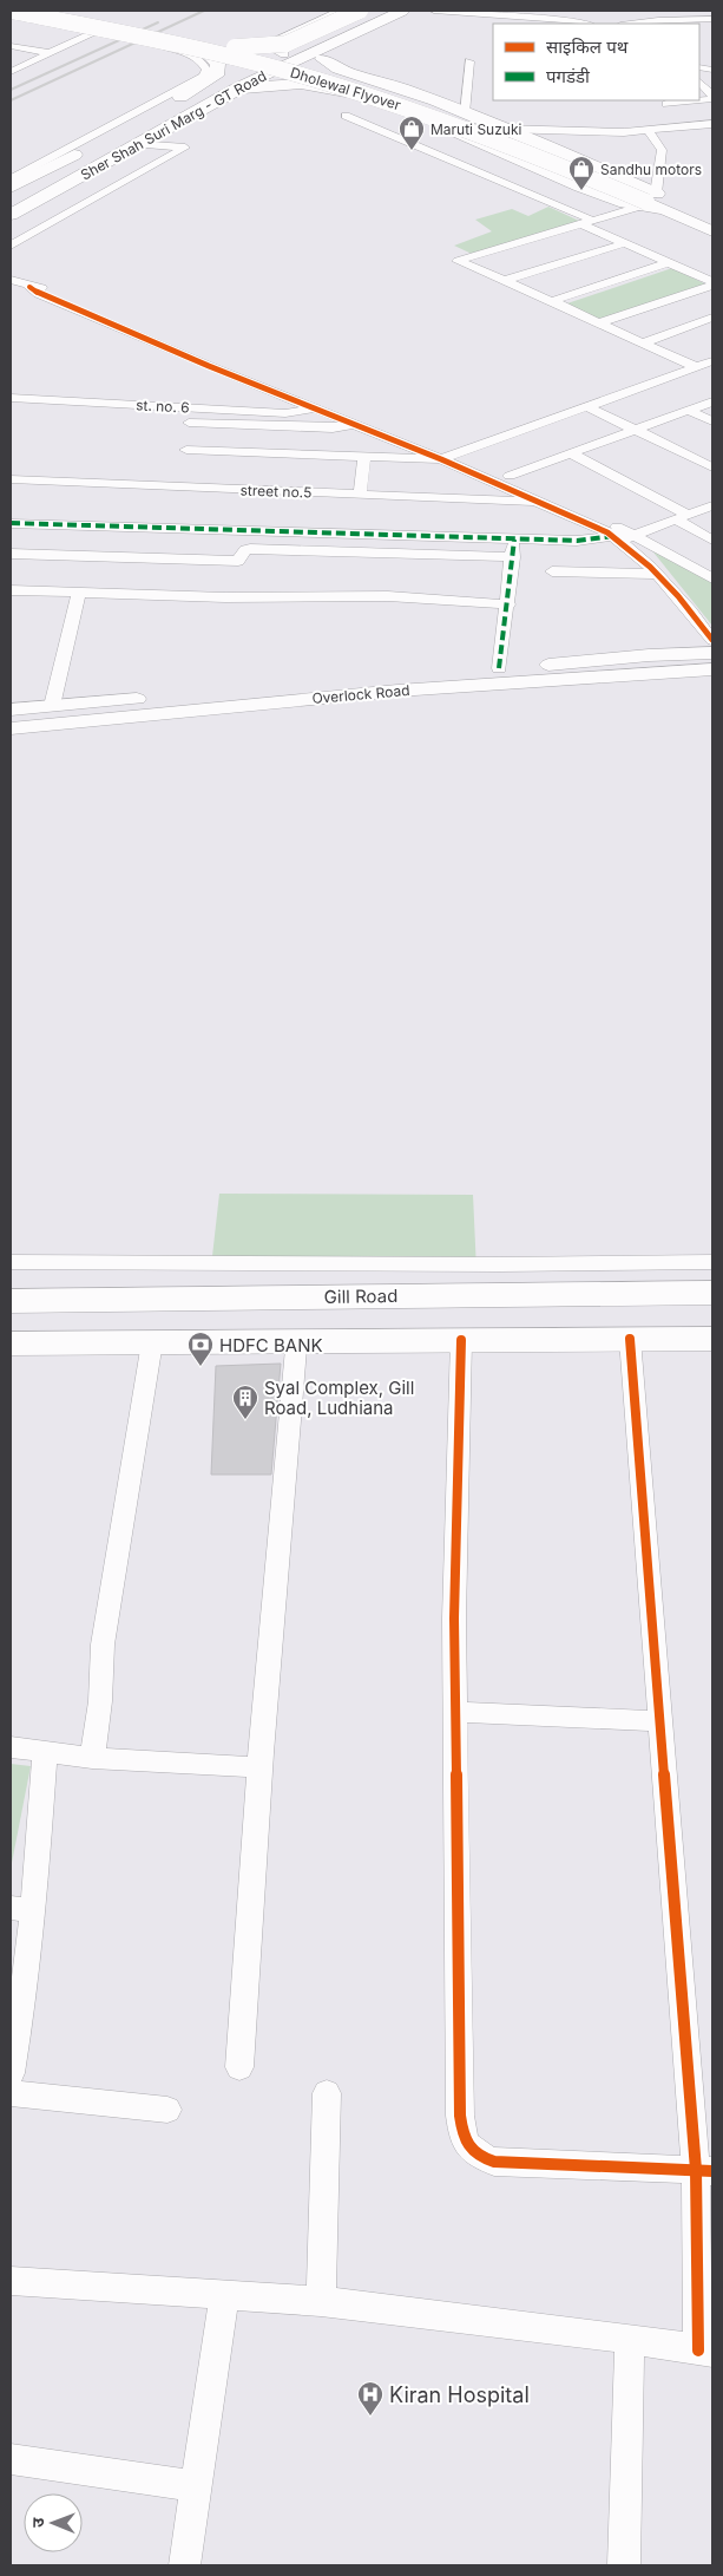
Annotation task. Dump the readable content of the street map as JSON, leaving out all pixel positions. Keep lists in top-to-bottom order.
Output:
{
  "streets": {
    "main road": ["Dholewal Flyover", "Sher Shah Suri Marg - GT Road", "Gill Road"],
    "street": ["st. no. 6", "street no.5", "Overlock Road"]
  },
  "places": {
    "shop": ["Maruti Suzuki", "Sandhu motors"],
    "bank": ["HDFC BANK"],
    "building": ["Syal Complex, Gill Road, Ludhiana"],
    "hospital": ["Kiran Hospital"]
  },
  "legend": ["साइकिल पथ", "पगडंडी"],
  "north": "left"
}
